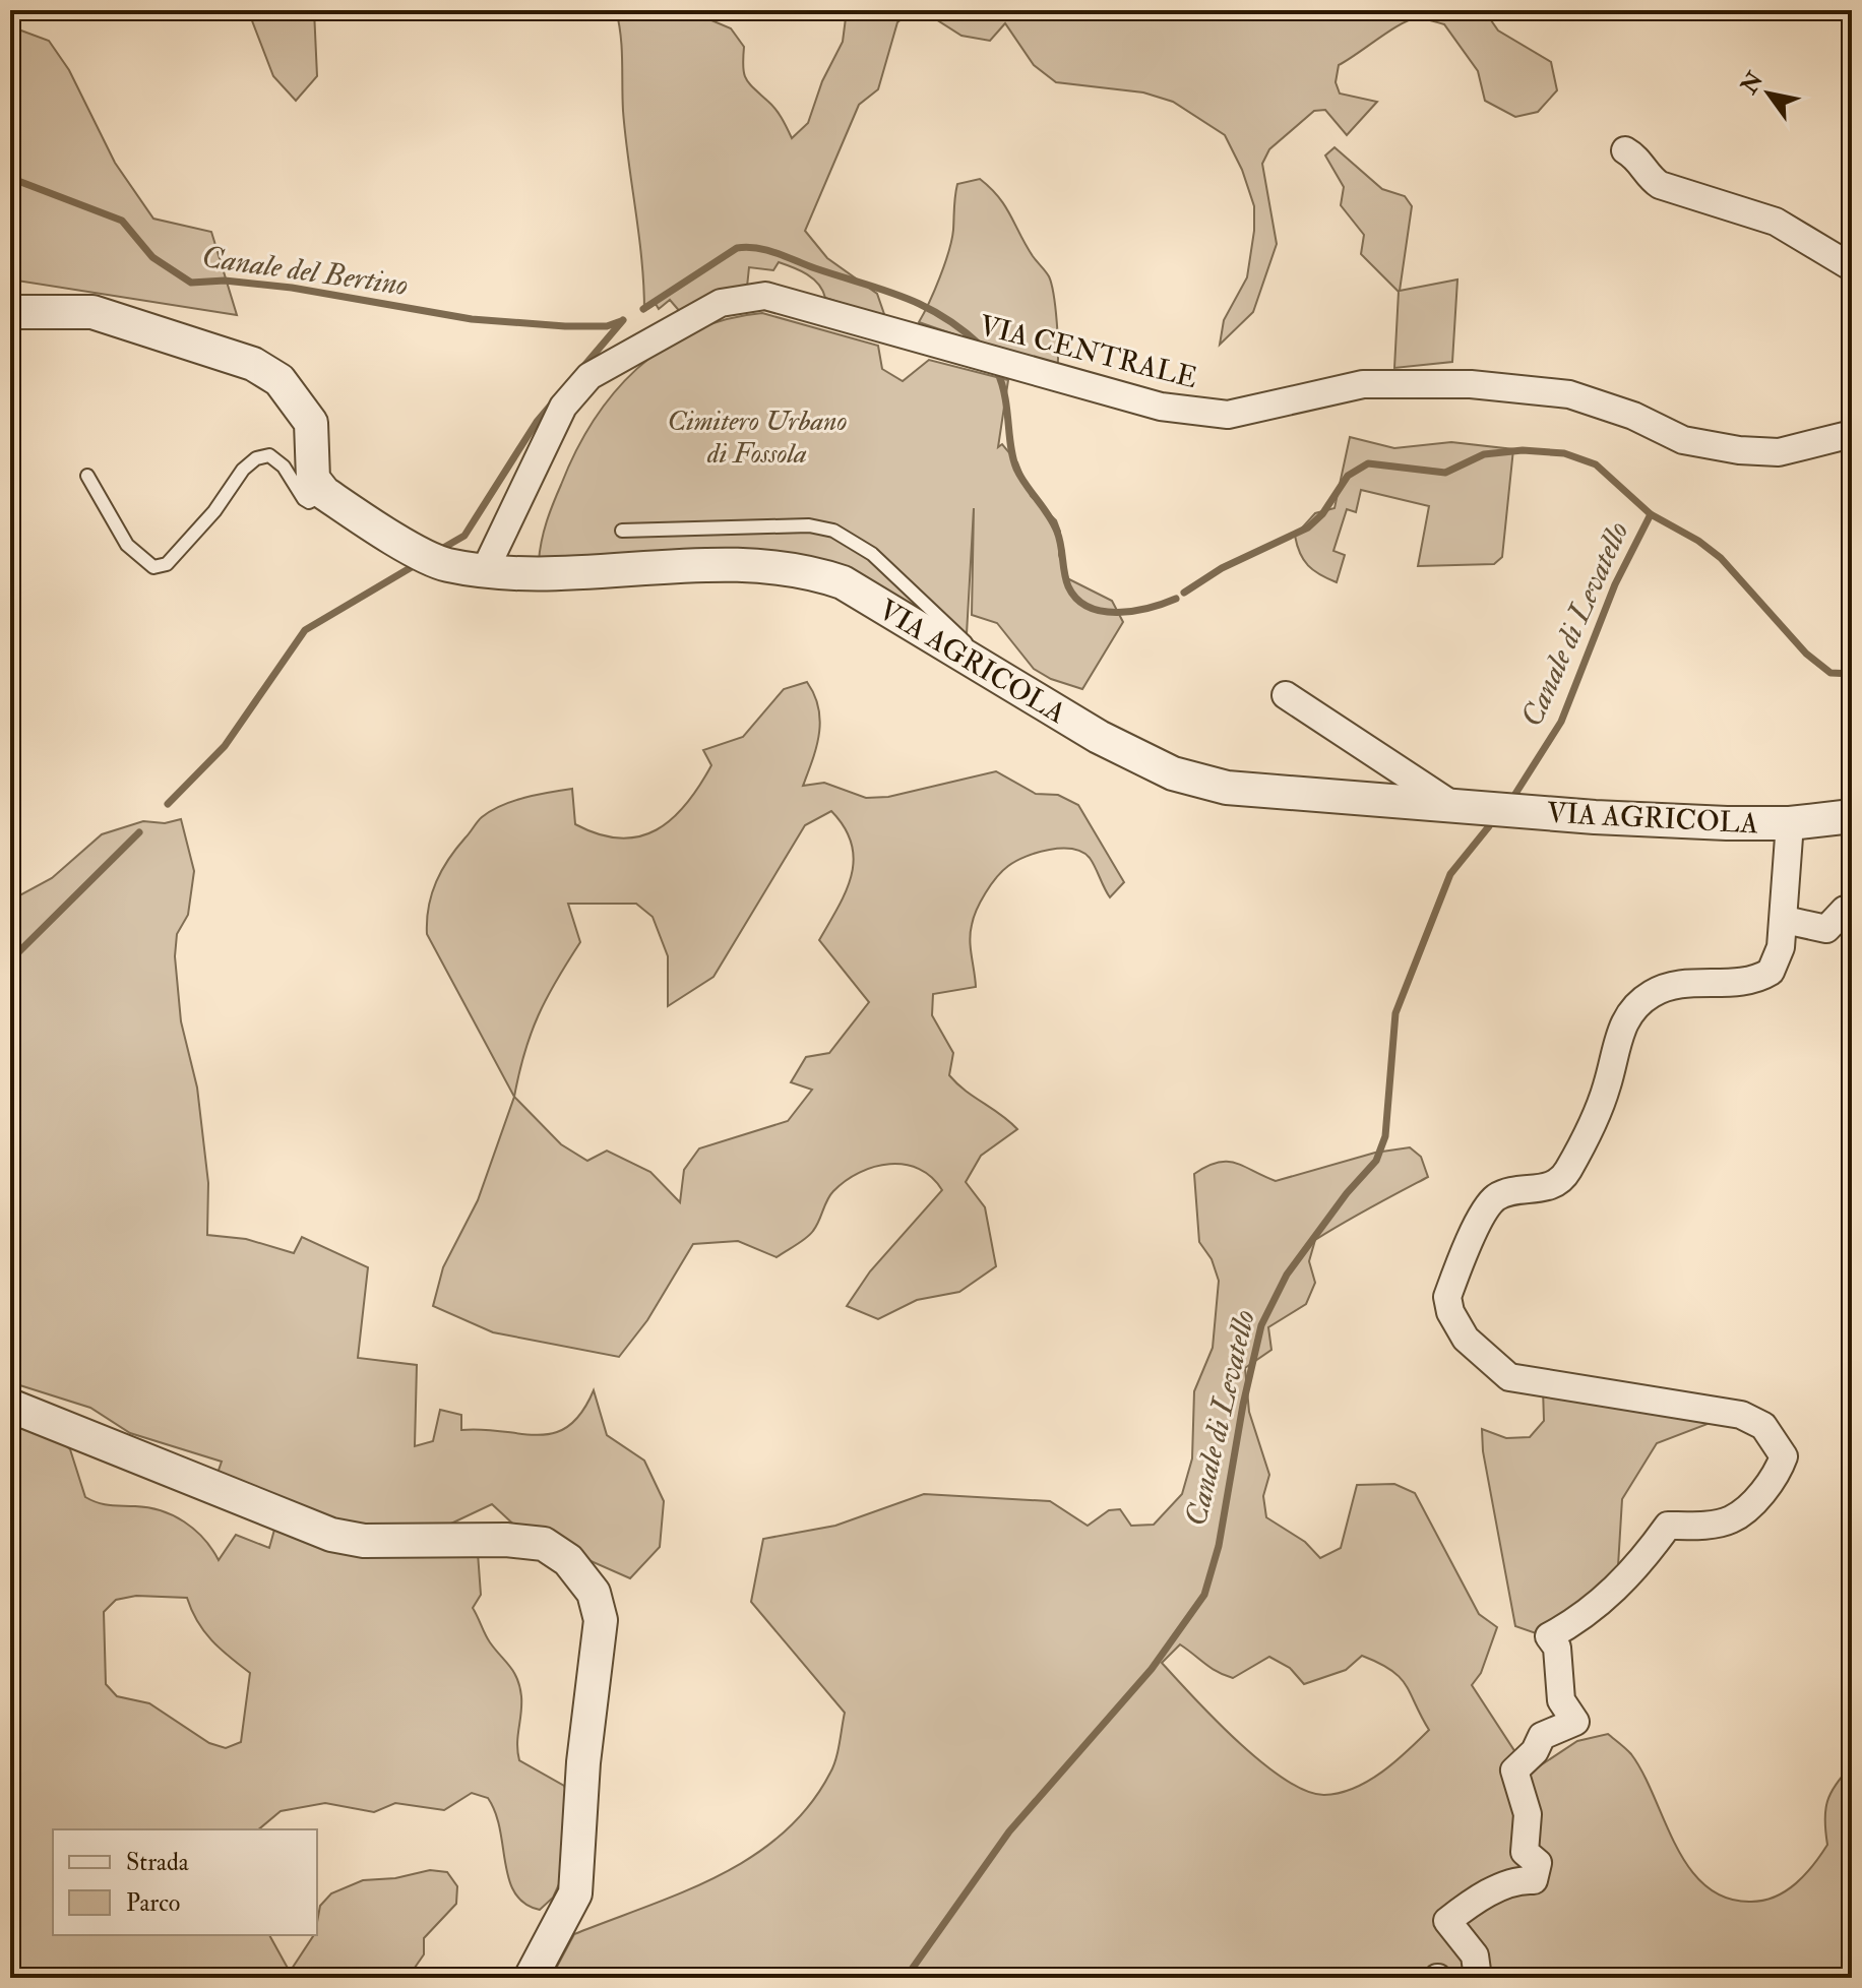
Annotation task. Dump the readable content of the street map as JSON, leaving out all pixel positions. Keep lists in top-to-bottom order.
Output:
{
  "streets": {
    "street": ["VIA CENTRALE", "VIA AGRICOLA"]
  },
  "crossings": [
    ["VIA CENTRALE", "VIA AGRICOLA"]
  ],
  "water": ["Canale del Bertino", "Canale di Levatello"],
  "parks": ["Cimitero Urbano di Fossola"],
  "legend": ["Strada", "Parco"],
  "north": "top left"
}
